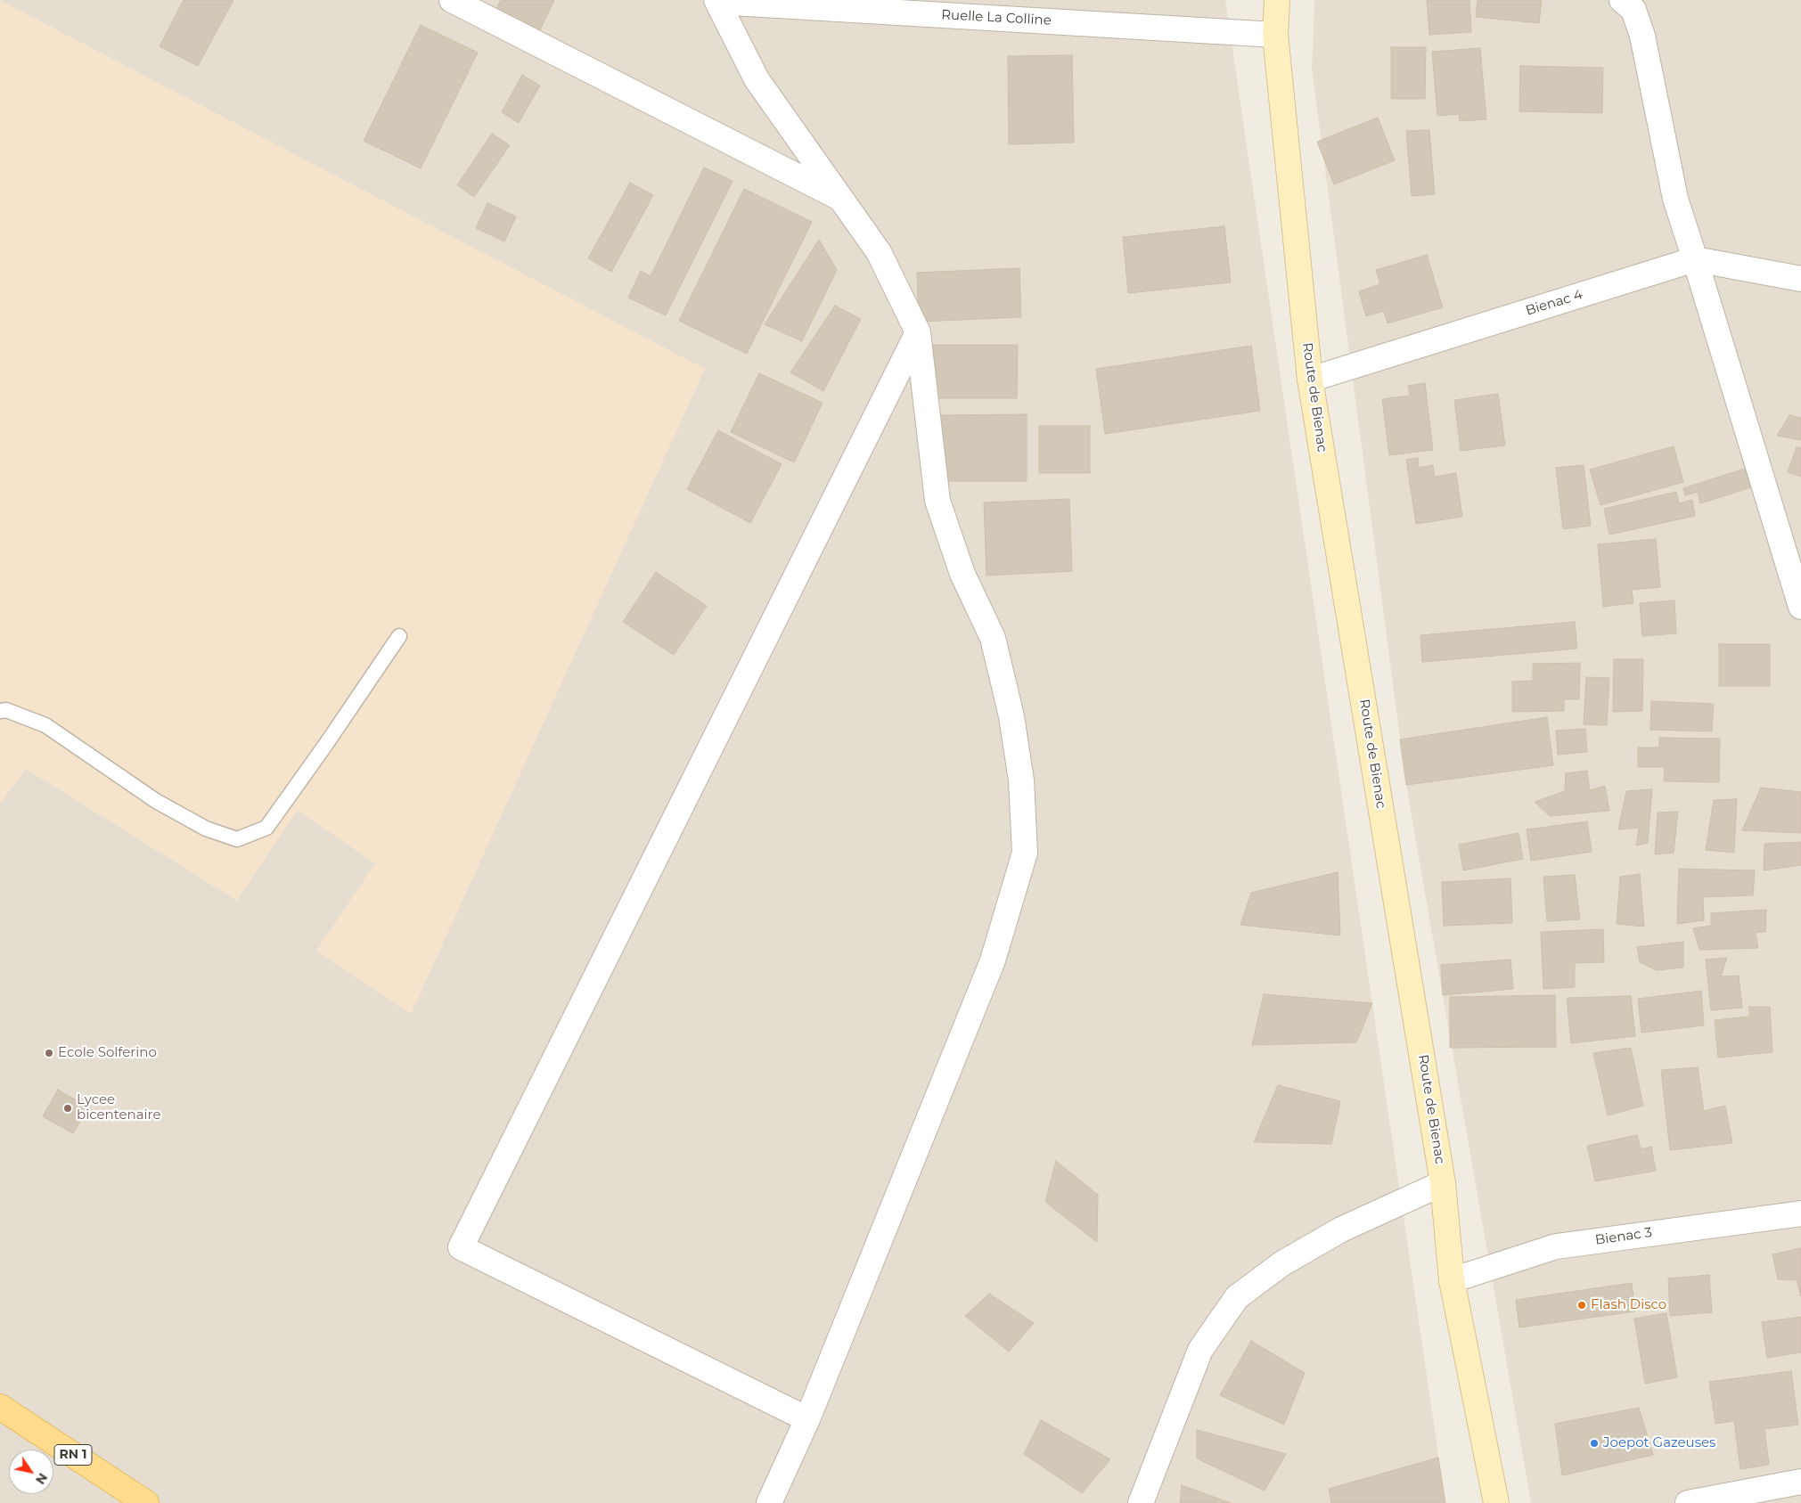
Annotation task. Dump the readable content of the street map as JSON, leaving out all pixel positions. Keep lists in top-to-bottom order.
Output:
{
  "streets": {
    "main road": ["Route de Bienac", "RN 1"],
    "street": ["Ruelle La Colline", "Bienac 4", "Bienac 3"]
  },
  "crossings": [
    ["Ruelle La Colline", "Route de Bienac"],
    ["Bienac 4", "Route de Bienac"],
    ["Route de Bienac", "Bienac 3"]
  ],
  "places": [
    "Ecole Solferino",
    "Lycee bicentenaire",
    "Flash Disco",
    "Joepot Gazeuses"
  ],
  "north": "bottom right"
}
